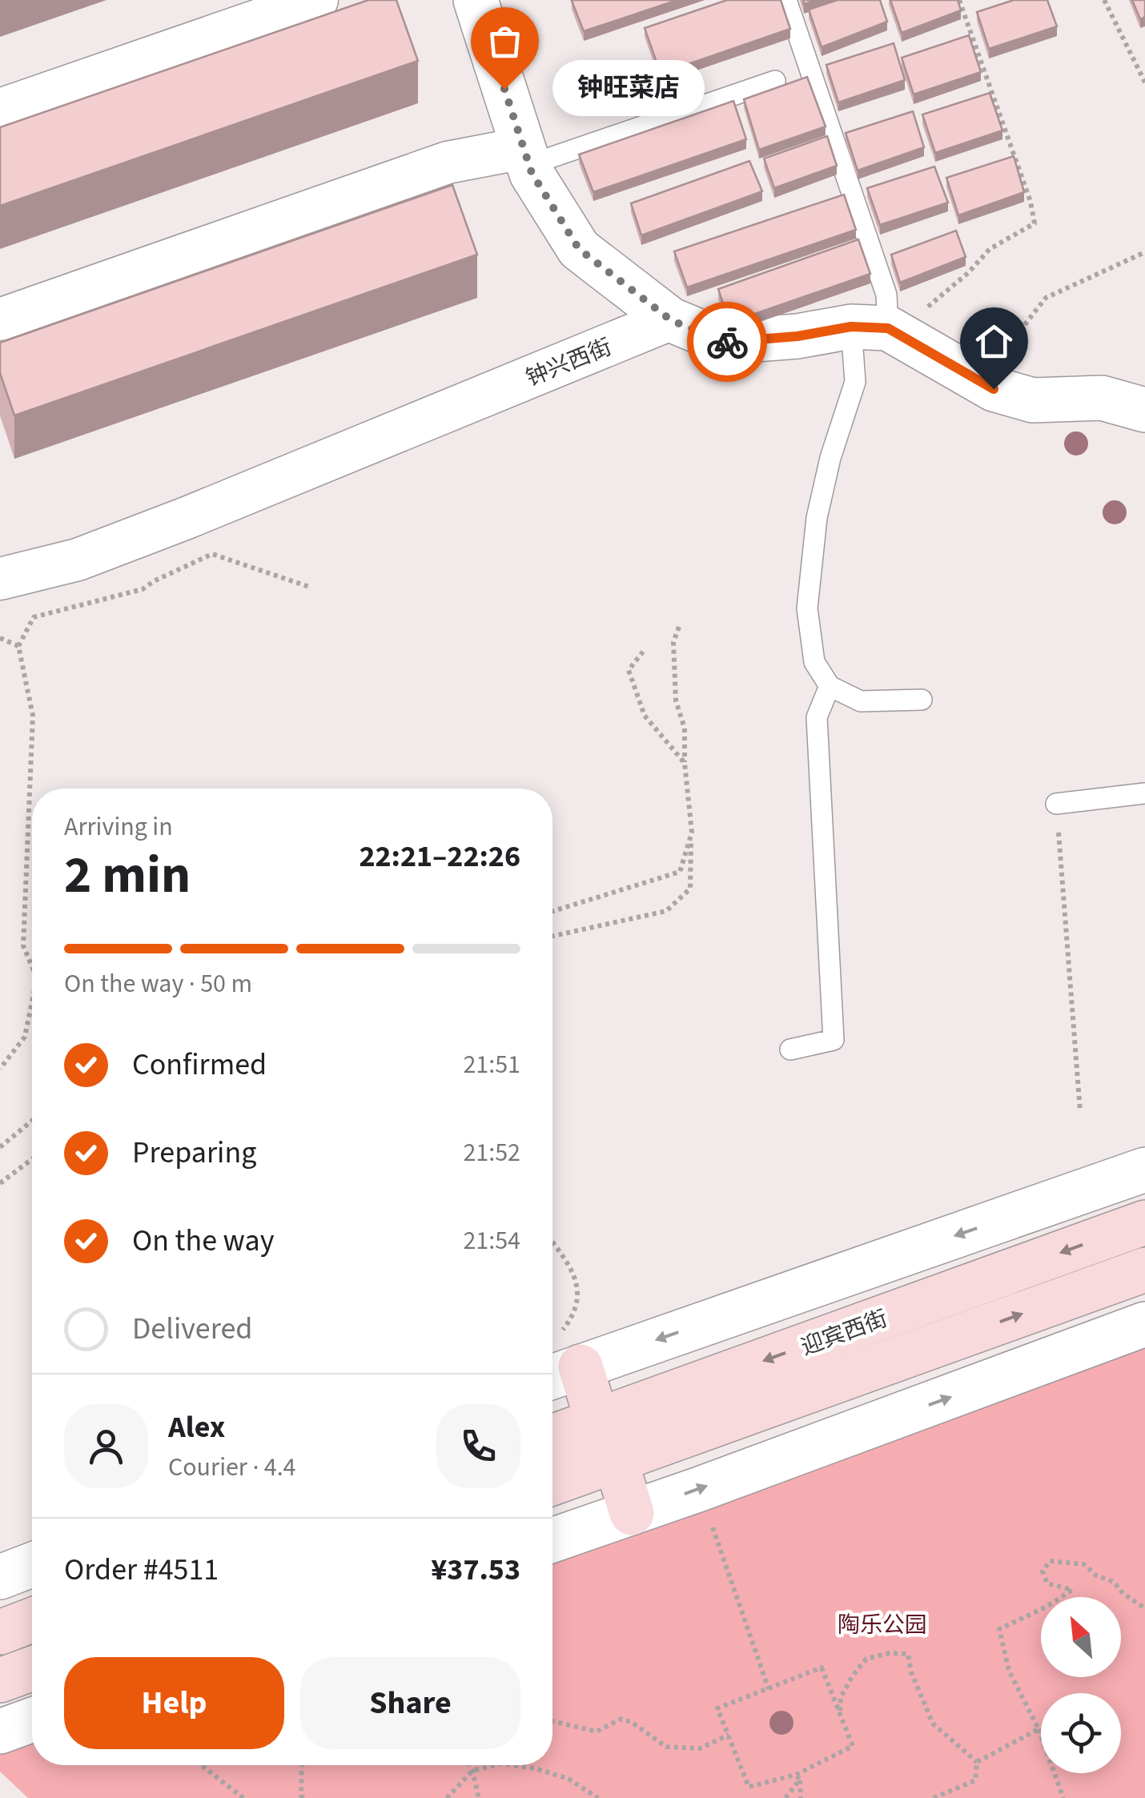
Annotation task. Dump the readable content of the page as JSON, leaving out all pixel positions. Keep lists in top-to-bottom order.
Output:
{
  "streets": {
    "main road": ["迎宾西街"],
    "street": ["钟兴西街"]
  },
  "parks": ["陶乐公园"],
  "places": ["钟旺菜店"],
  "north": "top left",
  "page": {
    "bubble": "钟旺菜店",
    "heading": ["2 min", "Arriving in", "22:21–22:26"],
    "panel": [
      "Alex",
      "Courier · 4.4",
      "Order #4511",
      "¥37.53"
    ],
    "bar": "On the way · 50 m",
    "list": [
      ["Confirmed", "21:51"],
      ["Preparing", "21:52"],
      ["On the way", "21:54"],
      "Delivered"
    ],
    "buttons": ["Help", "Share"]
  }
}
